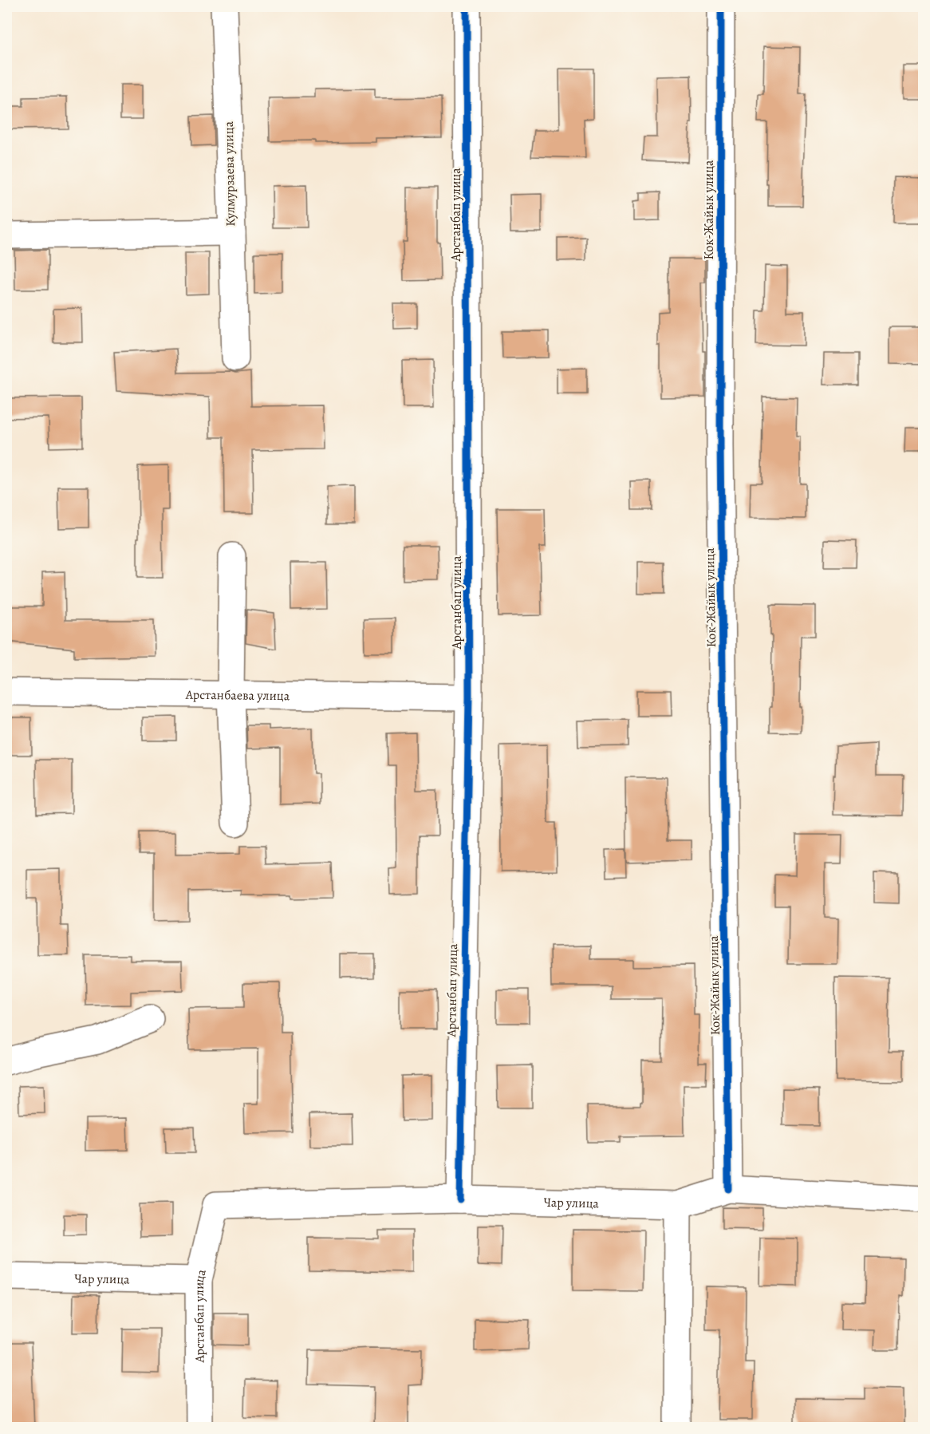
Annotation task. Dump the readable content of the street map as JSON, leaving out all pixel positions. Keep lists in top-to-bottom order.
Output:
{
  "streets": {
    "street": [
      "Кулмурзаева улица",
      "Кок-Жайык улица",
      "Арстанбап улица",
      "Арстанбаева улица",
      "Чар улица"
    ]
  },
  "crossings": [
    ["Кок-Жайык улица", "Чар улица"],
    ["Арстанбап улица", "Арстанбаева улица"],
    ["Арстанбап улица", "Чар улица"]
  ]
}
